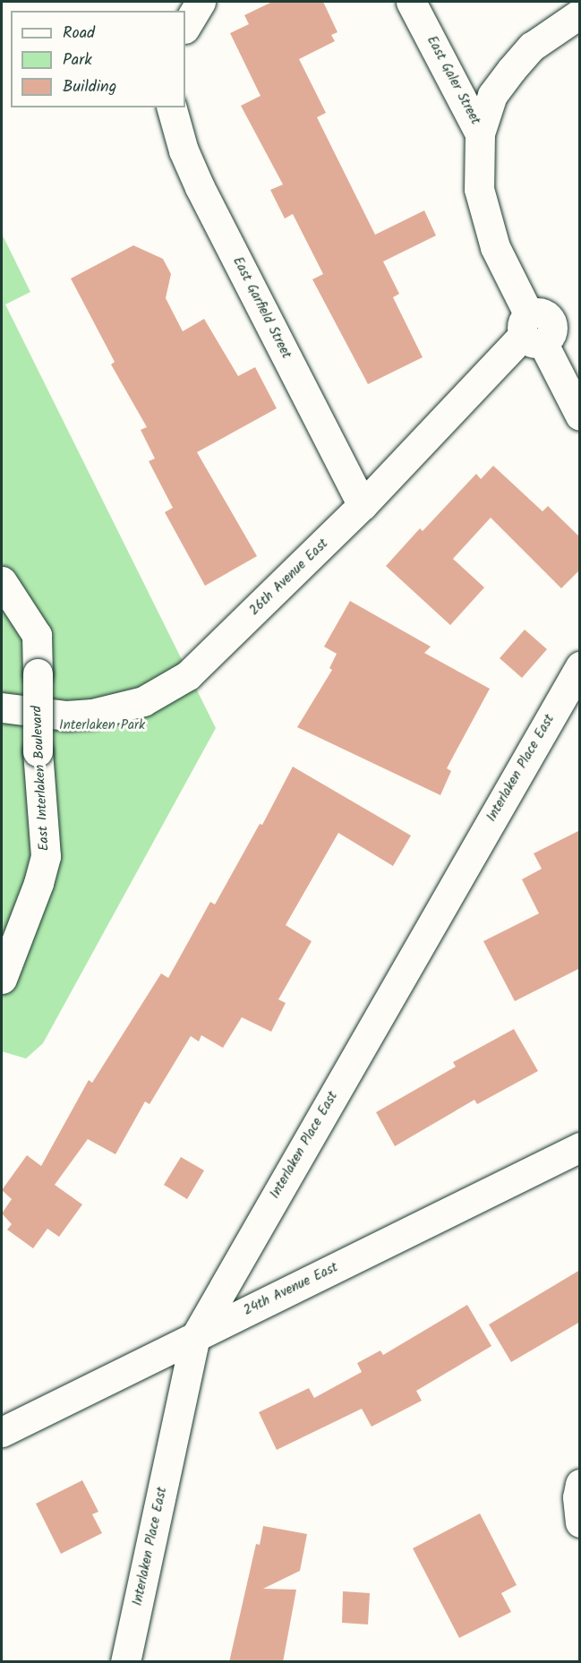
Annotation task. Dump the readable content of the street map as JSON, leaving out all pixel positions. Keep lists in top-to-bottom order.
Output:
{
  "streets": {
    "street": [
      "East Galer Street",
      "East Garfield Street",
      "26th Avenue East",
      "Interlaken Place East",
      "East Interlaken Boulevard",
      "24th Avenue East"
    ]
  },
  "crossings": [
    ["East Galer Street", "26th Avenue East"],
    ["East Garfield Street", "26th Avenue East"],
    ["Interlaken Place East", "24th Avenue East"]
  ],
  "parks": ["Interlaken Park"],
  "legend": ["Road", "Park", "Building"]
}
